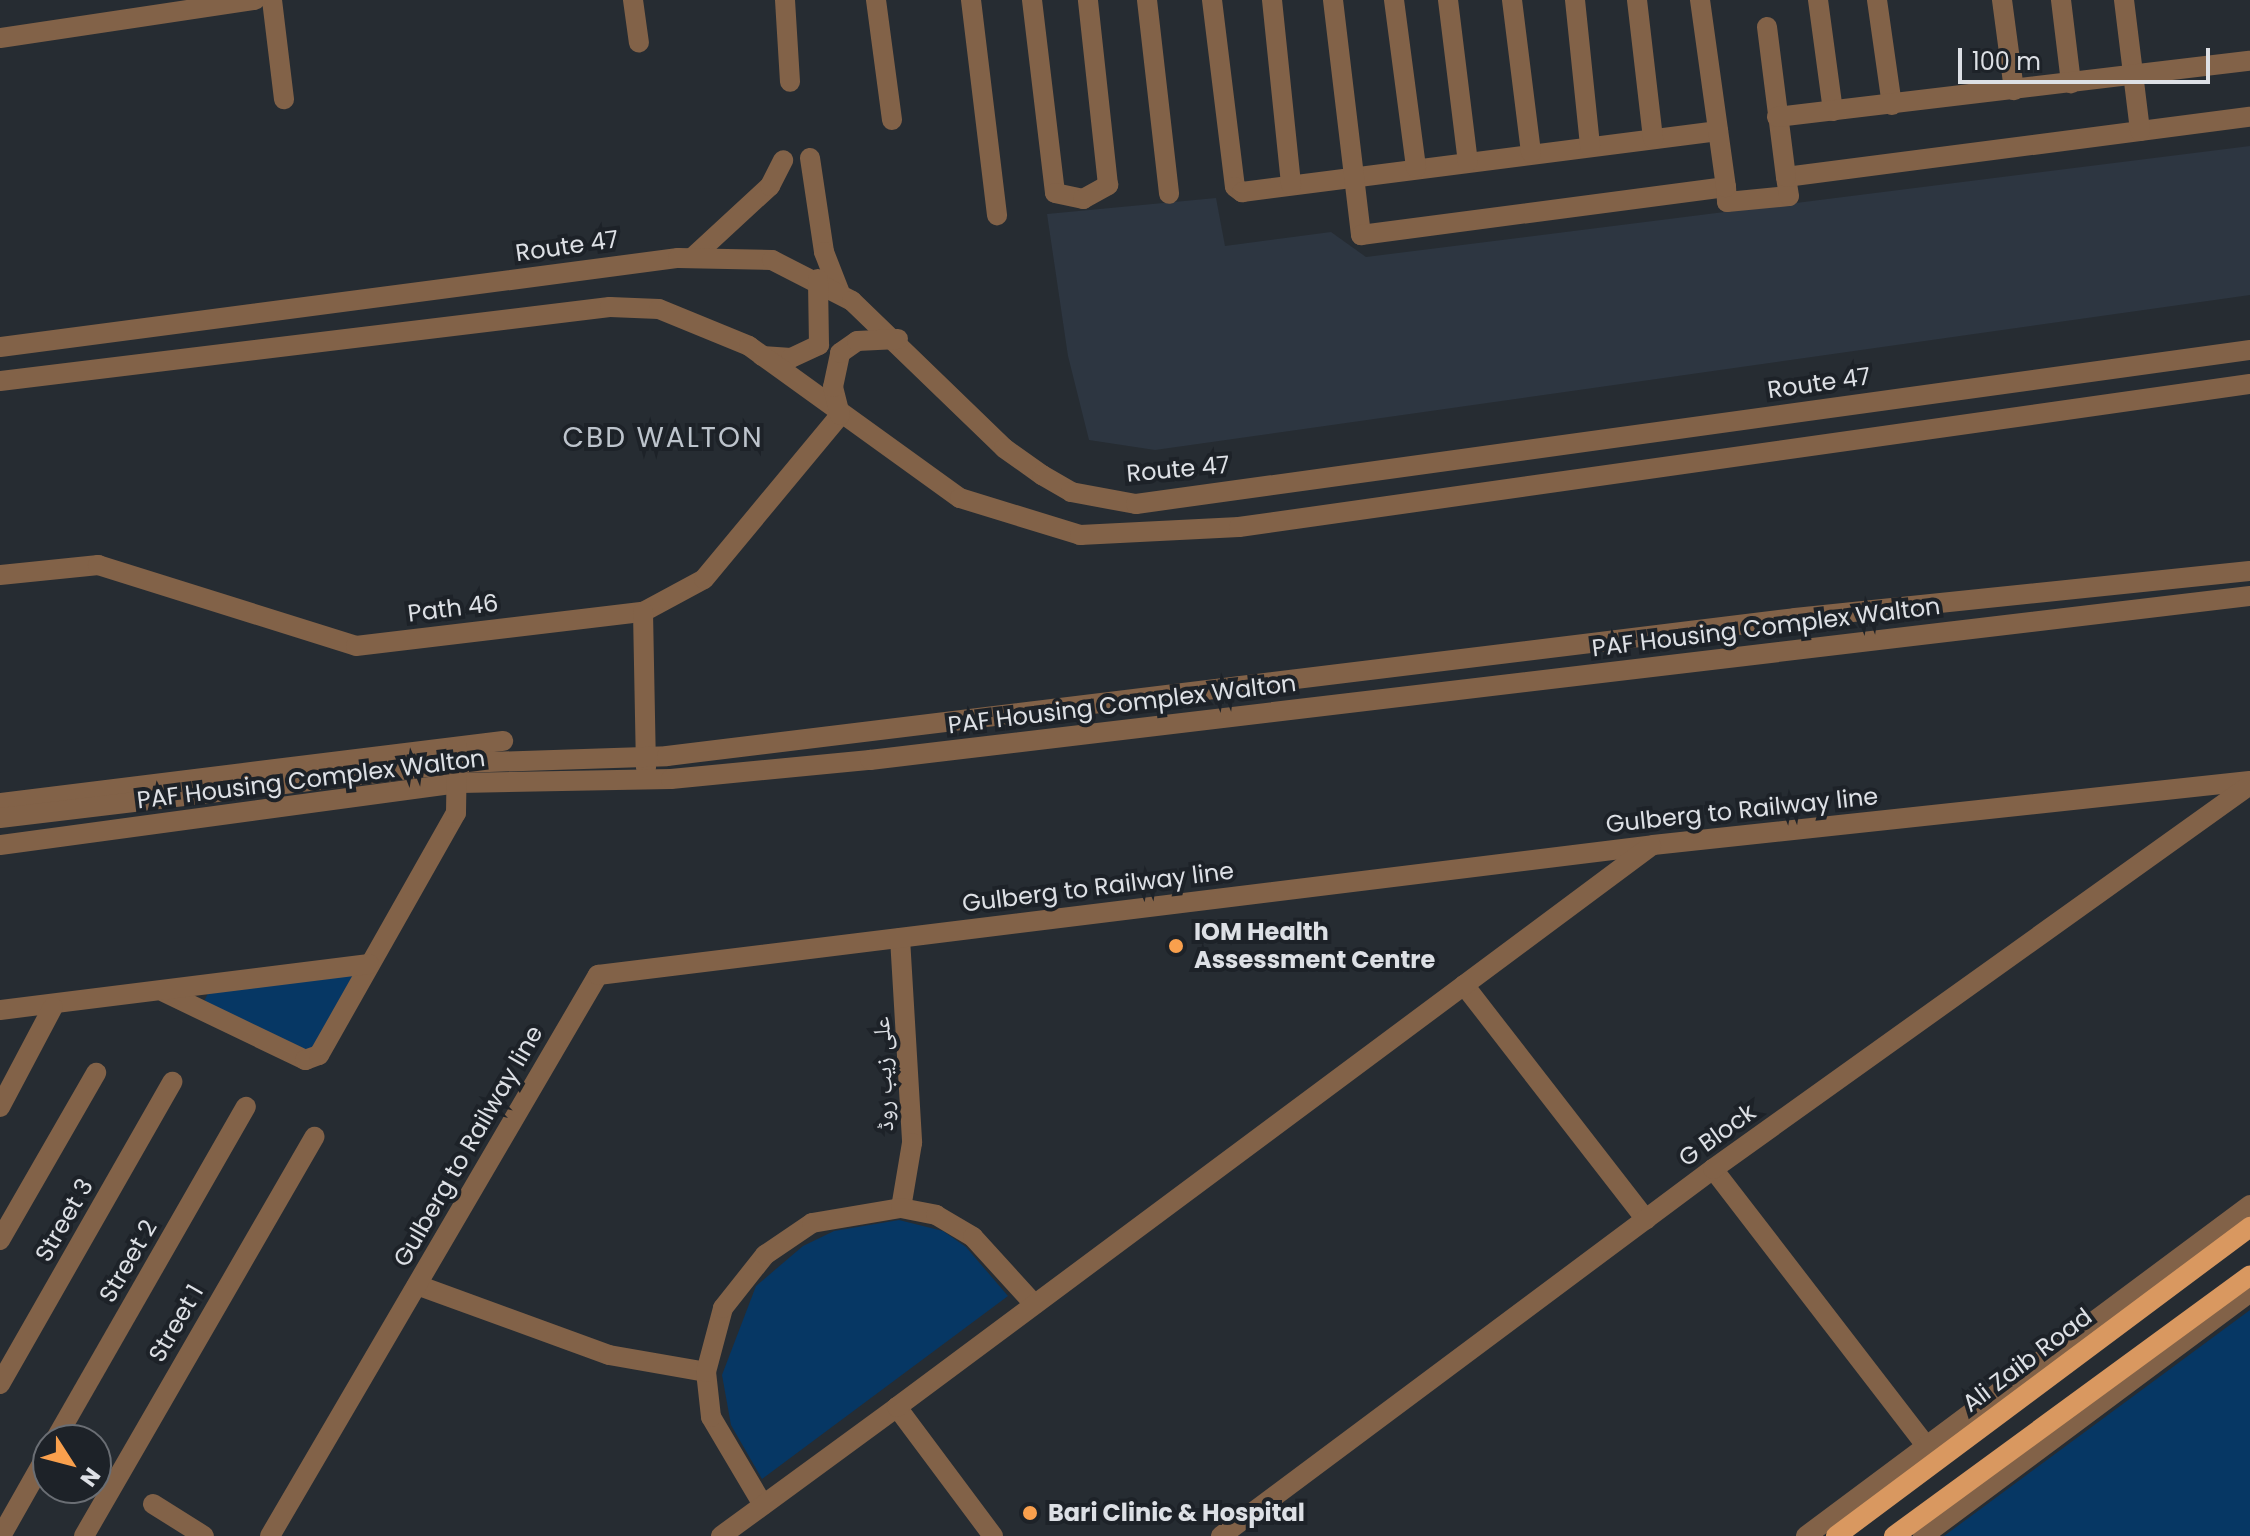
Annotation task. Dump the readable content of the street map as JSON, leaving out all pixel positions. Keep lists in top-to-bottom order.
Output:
{
  "streets": {
    "main road": ["Ali Zaib Road"],
    "street": [
      "Route 47",
      "Path 46",
      "PAF Housing Complex Walton",
      "Gulberg to Railway line",
      "علی زیب روڈ",
      "G Block",
      "Street 3",
      "Street 2",
      "Street 1"
    ]
  },
  "crossings": [
    ["Gulberg to Railway line", "علی زیب روڈ"],
    ["Gulberg to Railway line", "G Block"]
  ],
  "districts": ["CBD WALTON"],
  "places": ["IOM Health Assessment Centre", "Bari Clinic & Hospital"],
  "scale_bar": "100 m",
  "north": "bottom right"
}
